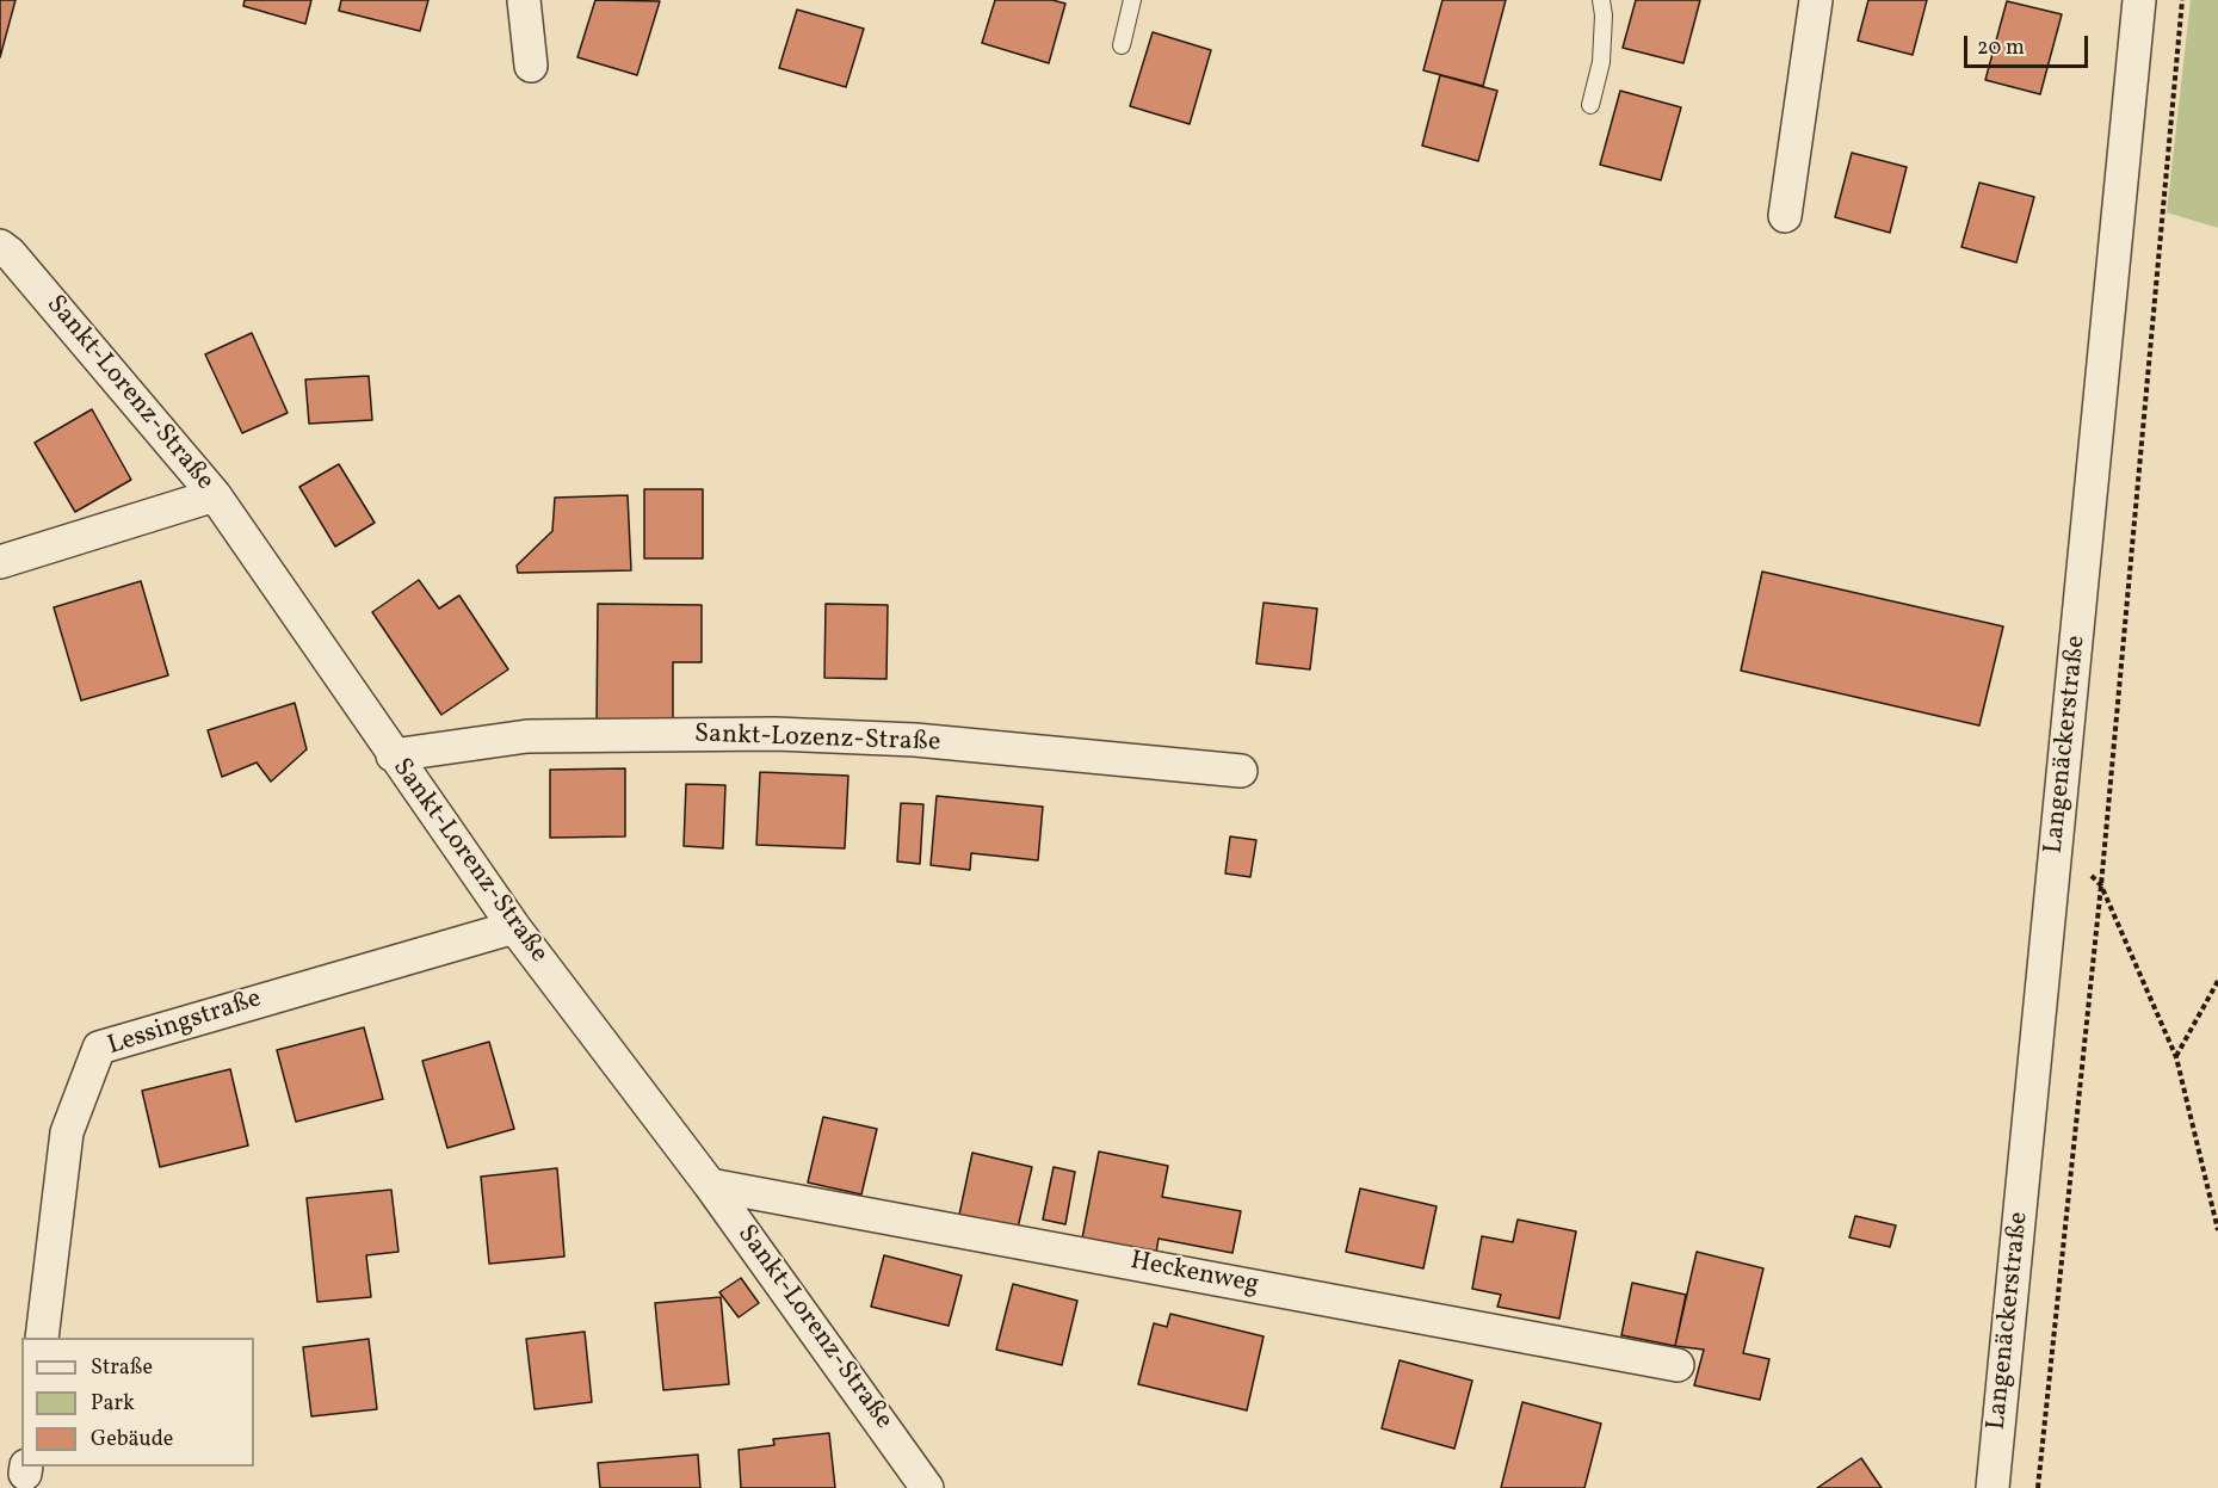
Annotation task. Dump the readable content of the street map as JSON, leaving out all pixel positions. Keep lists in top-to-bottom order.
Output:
{
  "streets": {
    "street": [
      "Sankt-Lorenz-Straße",
      "Sankt-Lozenz-Straße",
      "Langenäckerstraße",
      "Lessingstraße",
      "Heckenweg"
    ]
  },
  "crossings": [
    ["Sankt-Lorenz-Straße", "Sankt-Lozenz-Straße"],
    ["Sankt-Lorenz-Straße", "Lessingstraße"],
    ["Sankt-Lorenz-Straße", "Heckenweg"]
  ],
  "legend": ["Straße", "Park", "Gebäude"],
  "scale_bar": "20 m"
}
